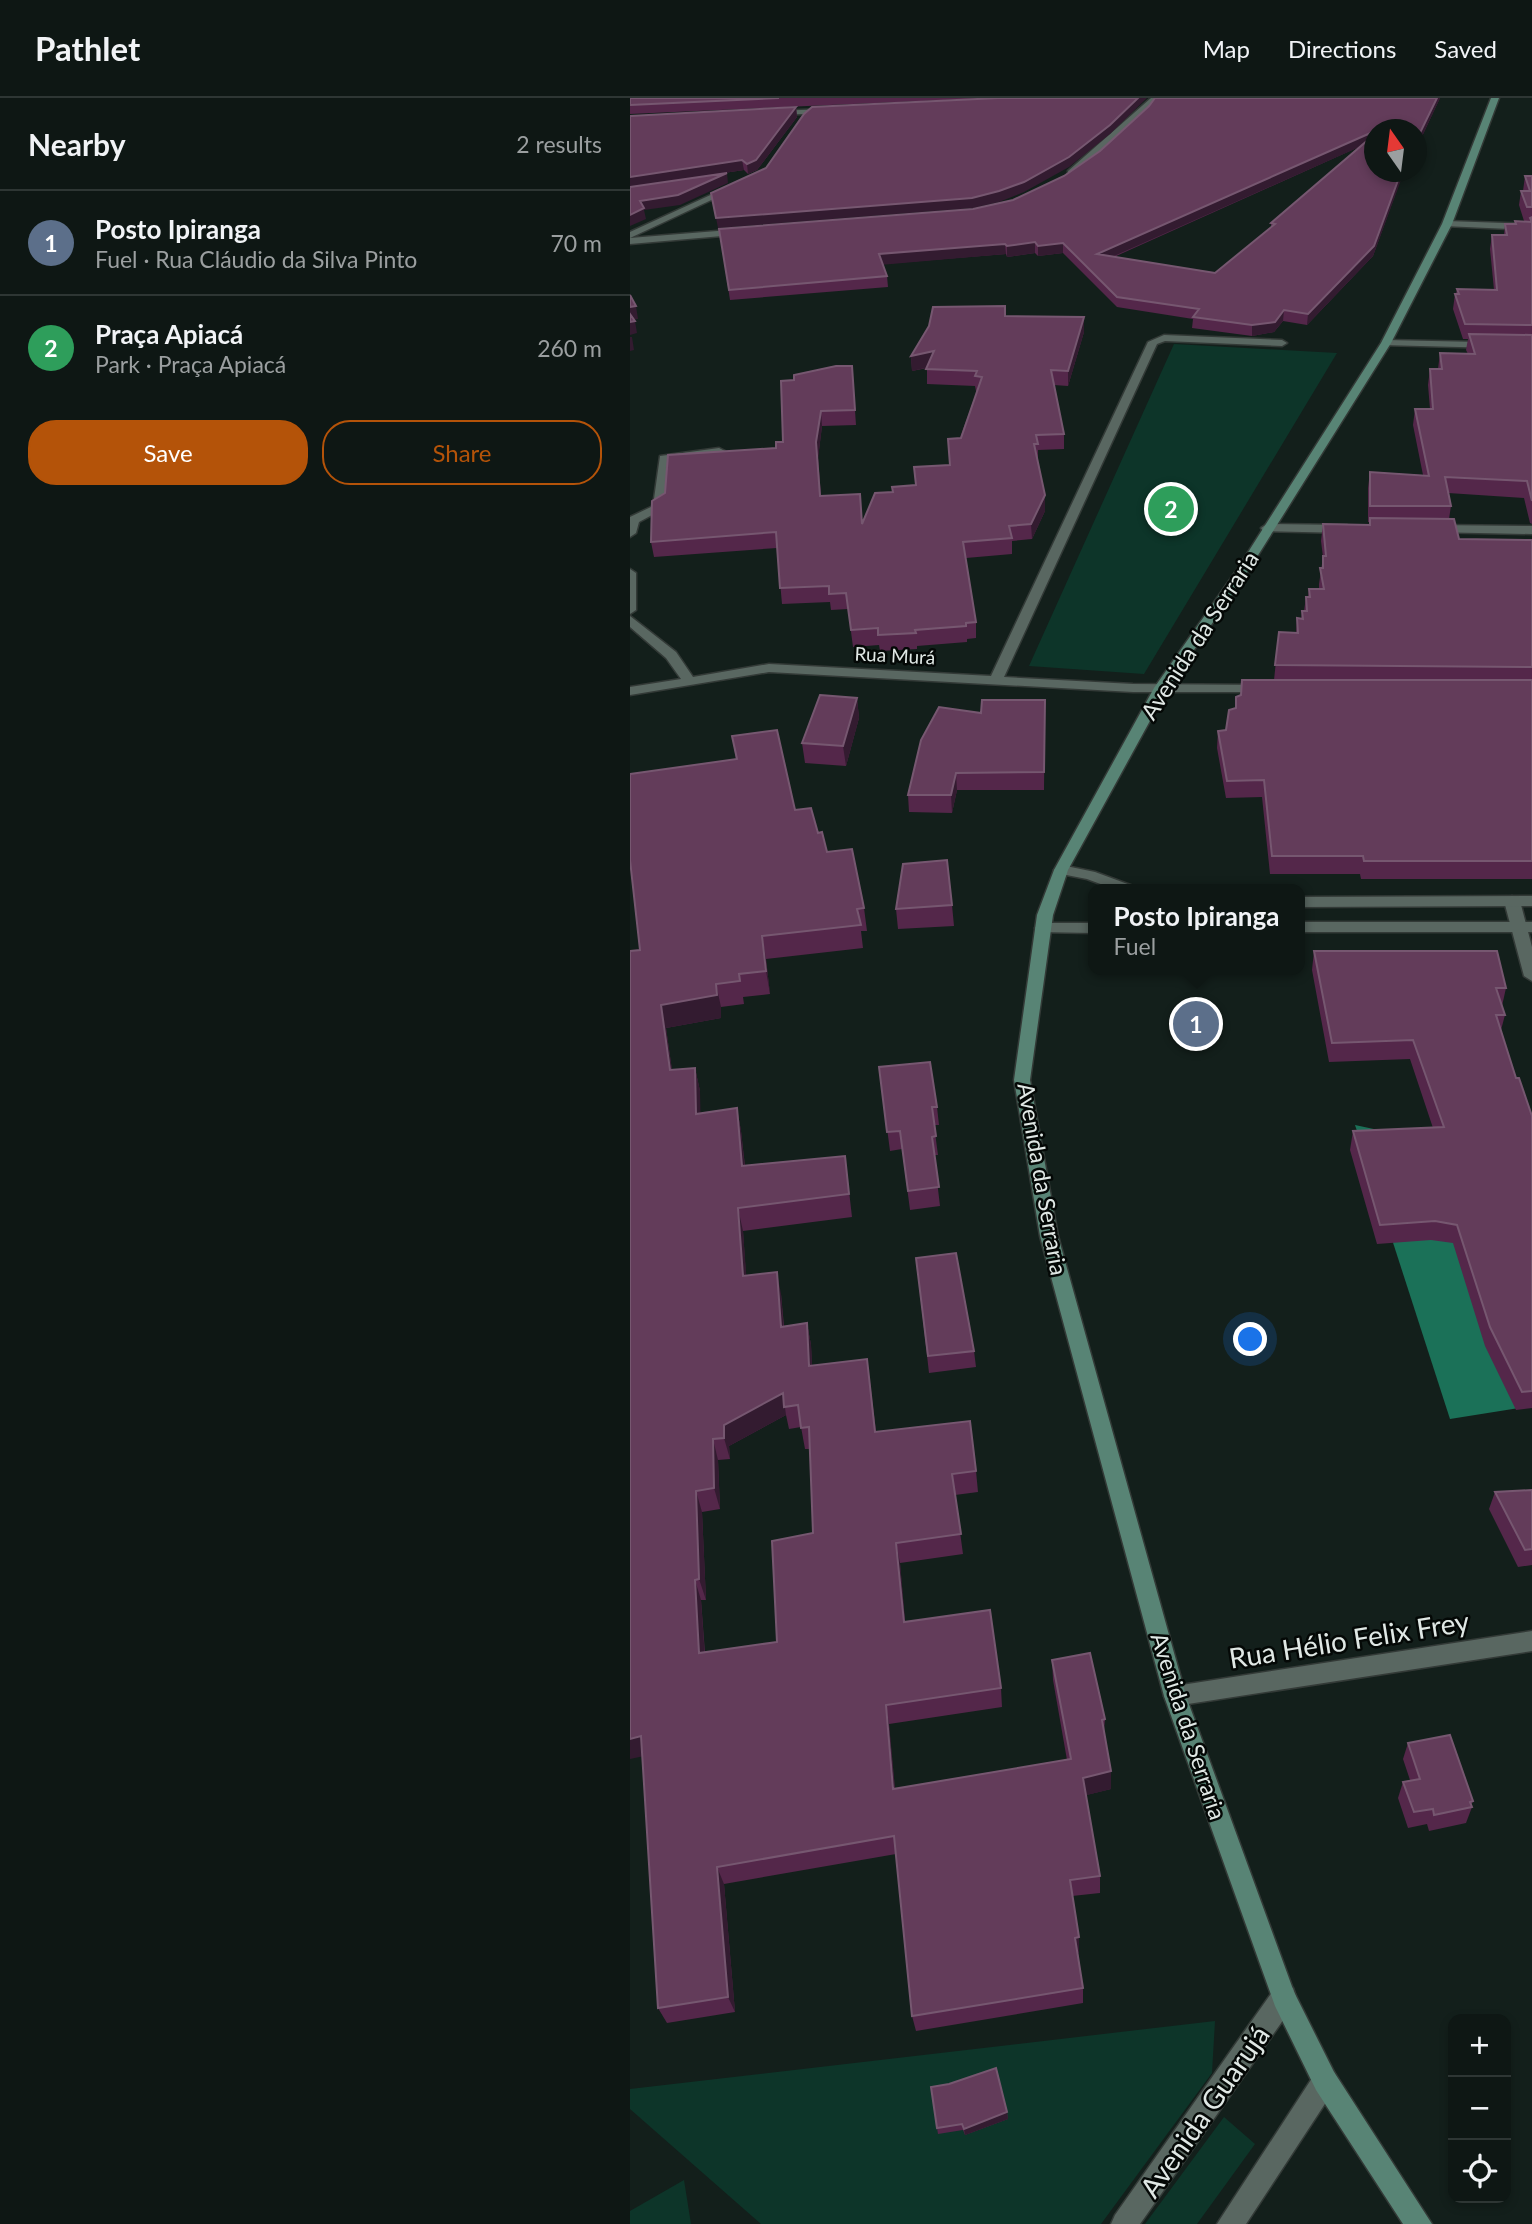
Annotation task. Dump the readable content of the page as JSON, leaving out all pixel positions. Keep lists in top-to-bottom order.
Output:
{
  "streets": {
    "main road": ["Avenida da Serraria"],
    "street": ["Rua Murá", "Rua Hélio Felix Frey", "Avenida Guarujá"]
  },
  "crossings": [
    ["Avenida da Serraria", "Rua Murá"],
    ["Avenida da Serraria", "Rua Hélio Felix Frey"],
    ["Avenida da Serraria", "Avenida Guarujá"]
  ],
  "north": "top",
  "page": {
    "header": "Pathlet",
    "nav": ["Map", "Directions", "Saved"],
    "heading": ["Nearby", "2 results"],
    "list": [
      {
        "mark": "1",
        "name": "Posto Ipiranga",
        "note": "Fuel · Rua Cláudio da Silva Pinto",
        "value": "70 m"
      },
      {
        "mark": "2",
        "name": "Praça Apiacá",
        "note": "Park · Praça Apiacá",
        "value": "260 m"
      }
    ],
    "buttons": ["Save", "Share"],
    "pins": ["2", "1"],
    "popup": ["Posto Ipiranga", "Fuel"],
    "map_buttons": ["+", "−"]
  }
}
